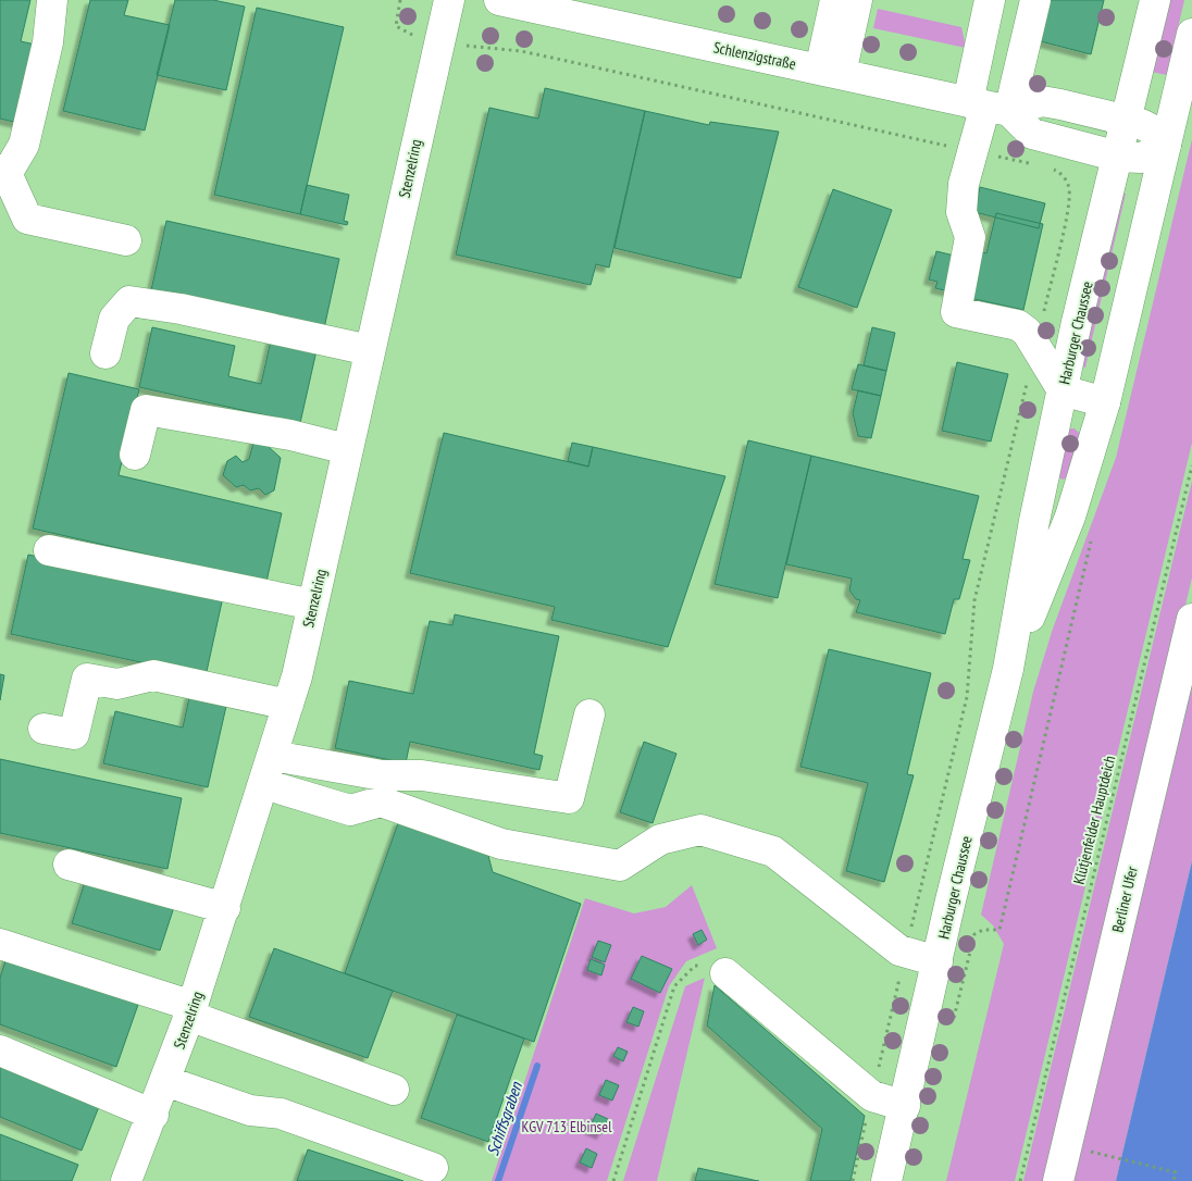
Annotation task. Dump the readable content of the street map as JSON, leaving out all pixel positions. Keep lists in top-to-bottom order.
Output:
{
  "streets": {
    "street": [
      "Schlenzigstraße",
      "Stenzelring",
      "Harburger Chaussee",
      "Berliner Ufer"
    ],
    "path": ["Klütjenfelder Hauptdeich"]
  },
  "crossings": [
    ["Schlenzigstraße", "Harburger Chaussee"]
  ],
  "water": ["Schiffsgraben"],
  "parks": ["KGV 713 Elbinsel"]
}
